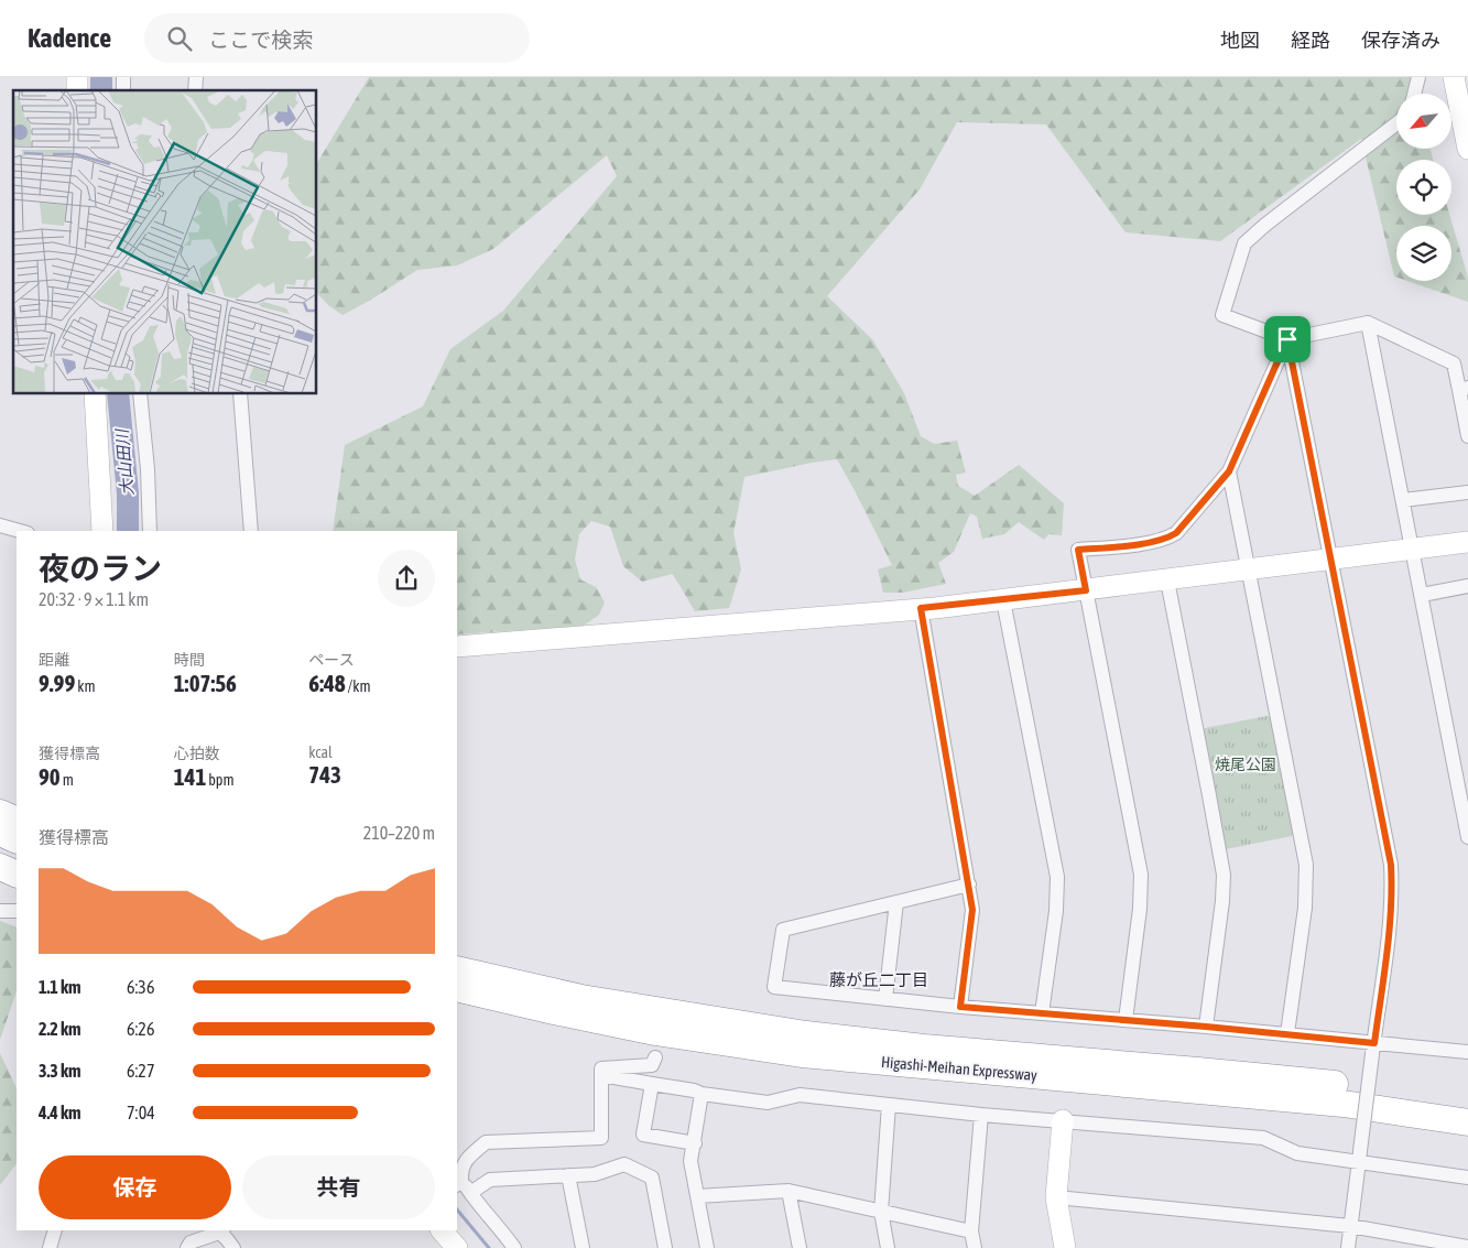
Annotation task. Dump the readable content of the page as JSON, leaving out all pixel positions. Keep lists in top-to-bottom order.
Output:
{
  "streets": {
    "highway": ["Higashi-Meihan Expressway"]
  },
  "districts": ["藤が丘二丁目"],
  "water": ["大山田川"],
  "parks": ["焼尾公園"],
  "north": "bottom left",
  "page": {
    "header": "Kadence",
    "search": "ここで検索",
    "nav": ["地図", "経路", "保存済み"],
    "heading": ["夜のラン", "20:32 · 9 × 1.1 km"],
    "stats": [
      ["距離", "9.99 km"],
      ["時間", "1:07:56"],
      ["ペース", "6:48 /km"],
      ["獲得標高", "90 m"],
      ["心拍数", "141 bpm"],
      ["kcal", "743"]
    ],
    "chart": ["獲得標高", "210–220 m"],
    "list": [
      {
        "name": "1.1 km",
        "note": "6:36"
      },
      {
        "name": "2.2 km",
        "note": "6:26"
      },
      {
        "name": "3.3 km",
        "note": "6:27"
      },
      {
        "name": "4.4 km",
        "note": "7:04"
      }
    ],
    "buttons": ["保存", "共有"]
  }
}
